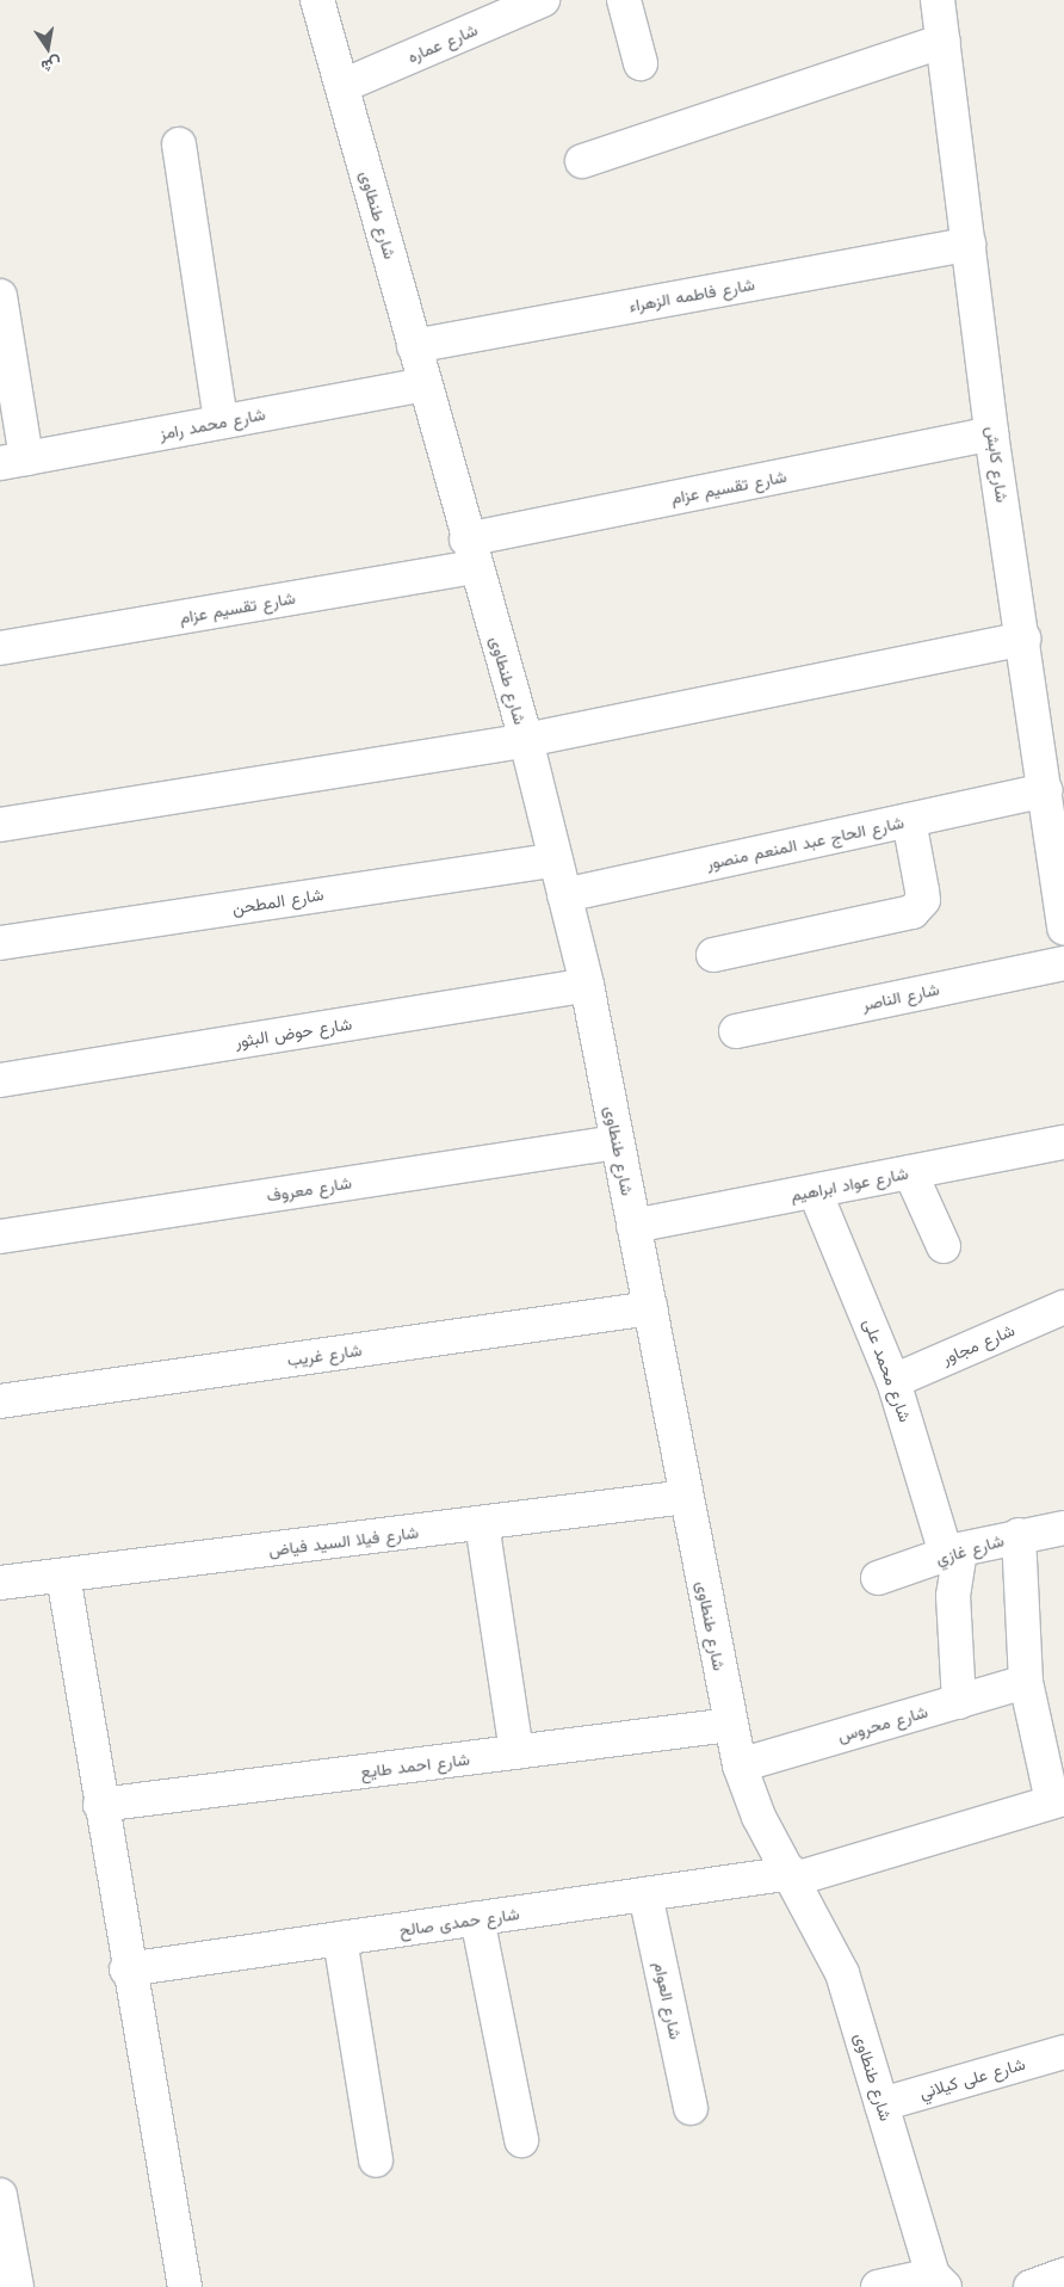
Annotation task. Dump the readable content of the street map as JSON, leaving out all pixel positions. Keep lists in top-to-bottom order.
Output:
{
  "streets": {
    "street": [
      "شارع عماره",
      "شارع طنطاوى",
      "شارع فاطمه الزهراء",
      "شارع محمد رامز",
      "شارع كابش",
      "شارع تقسيم عزام",
      "شارع الحاج عبد المنعم منصور",
      "شارع المطحن",
      "شارع الناصر",
      "شارع حوض البثور",
      "شارع عواد ابراهيم",
      "شارع معروف",
      "شارع مجاور",
      "شارع غريب",
      "شارع محمد على",
      "شارع فيلا السيد فياض",
      "شارع غازي",
      "شارع محروس",
      "شارع احمد طايع",
      "شارع حمدى صالح",
      "شارع العوام",
      "شارع على كيلاني"
    ]
  },
  "crossings": [
    ["شارع عماره", "شارع طنطاوى"],
    ["شارع طنطاوى", "شارع فاطمه الزهراء"],
    ["شارع طنطاوى", "شارع محمد رامز"],
    ["شارع طنطاوى", "شارع تقسيم عزام"],
    ["شارع طنطاوى", "شارع الحاج عبد المنعم منصور"],
    ["شارع طنطاوى", "شارع المطحن"],
    ["شارع طنطاوى", "شارع حوض البثور"],
    ["شارع طنطاوى", "شارع عواد ابراهيم"],
    ["شارع طنطاوى", "شارع معروف"],
    ["شارع طنطاوى", "شارع غريب"],
    ["شارع طنطاوى", "شارع فيلا السيد فياض"],
    ["شارع طنطاوى", "شارع محروس"],
    ["شارع طنطاوى", "شارع احمد طايع"],
    ["شارع طنطاوى", "شارع حمدى صالح"],
    ["شارع طنطاوى", "شارع على كيلاني"],
    ["شارع فاطمه الزهراء", "شارع كابش"],
    ["شارع كابش", "شارع تقسيم عزام"],
    ["شارع كابش", "شارع الحاج عبد المنعم منصور"],
    ["شارع عواد ابراهيم", "شارع محمد على"],
    ["شارع مجاور", "شارع محمد على"],
    ["شارع محمد على", "شارع غازي"],
    ["شارع حمدى صالح", "شارع العوام"]
  ],
  "north": "bottom"
}
